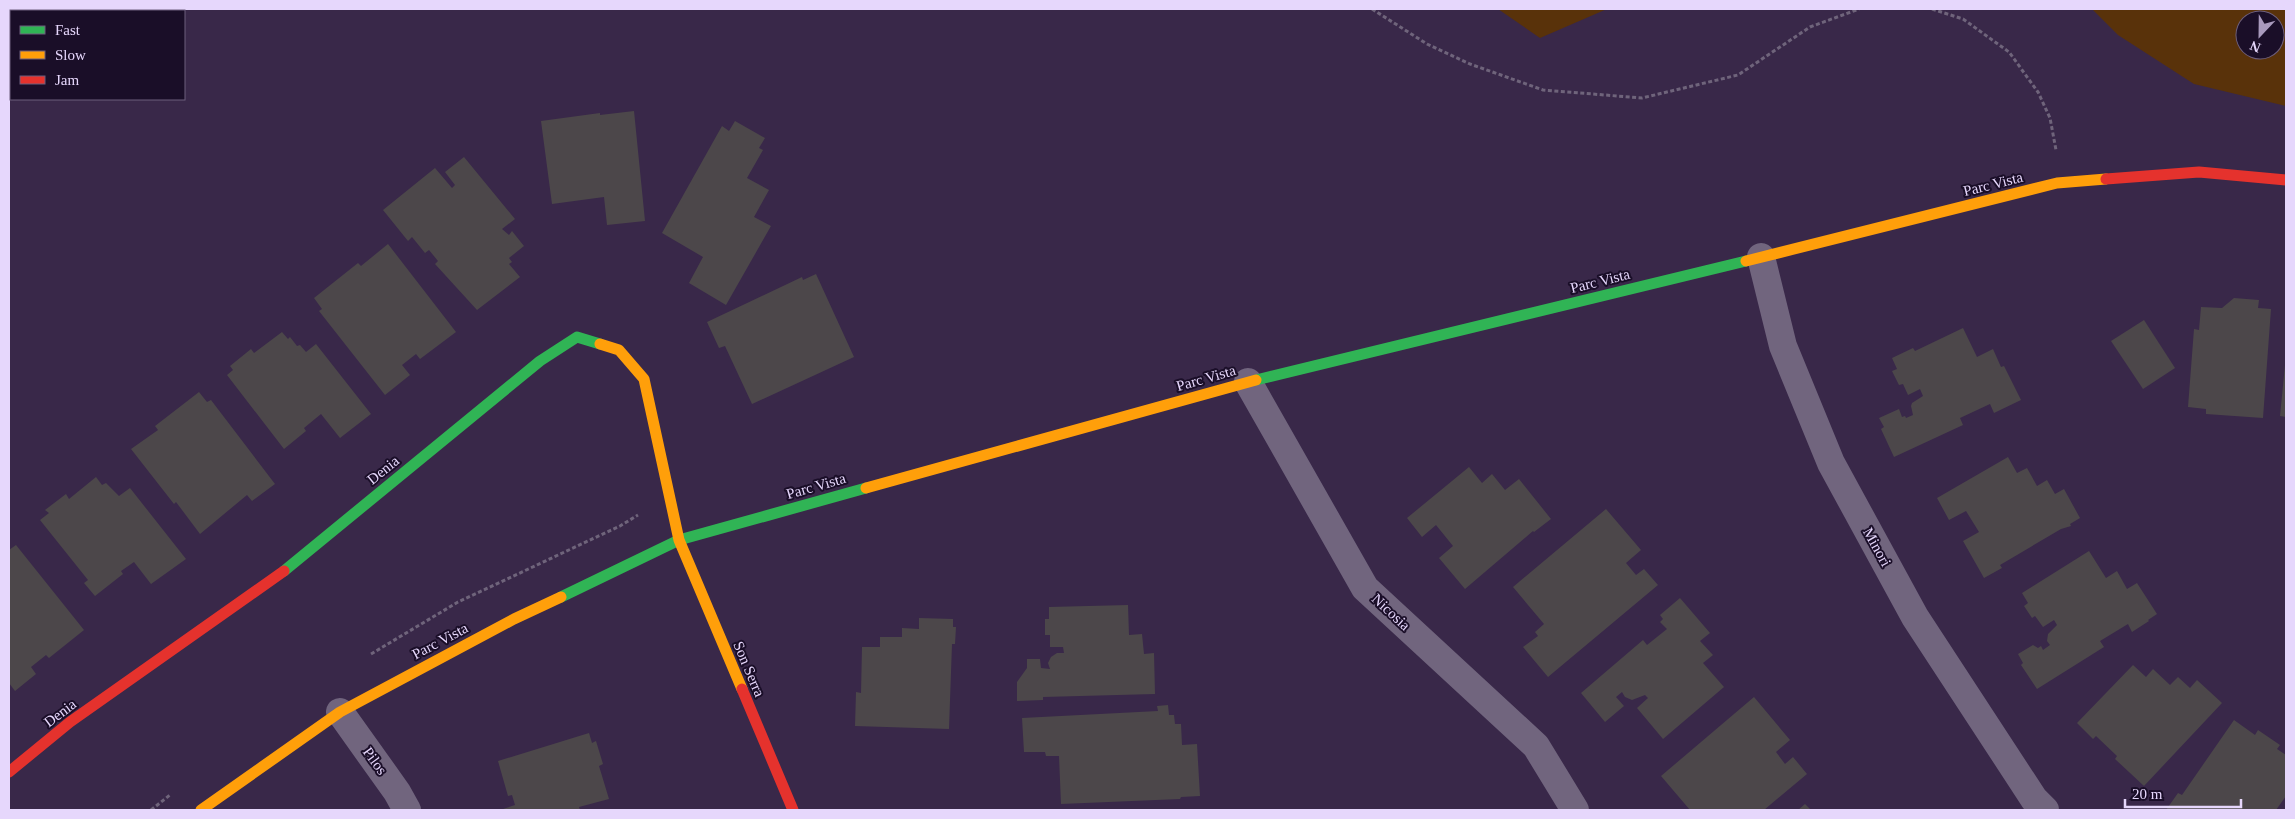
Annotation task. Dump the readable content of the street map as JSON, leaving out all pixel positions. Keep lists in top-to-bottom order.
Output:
{
  "streets": {
    "street": [
      "Parc Vista",
      "Denia",
      "Minori",
      "Nicosia",
      "Son Serra",
      "Pilos"
    ]
  },
  "crossings": [
    ["Parc Vista", "Denia"],
    ["Parc Vista", "Minori"],
    ["Parc Vista", "Nicosia"],
    ["Parc Vista", "Son Serra"],
    ["Parc Vista", "Pilos"],
    ["Denia", "Son Serra"]
  ],
  "legend": ["Fast", "Slow", "Jam"],
  "scale_bar": "20 m",
  "north": "bottom"
}
